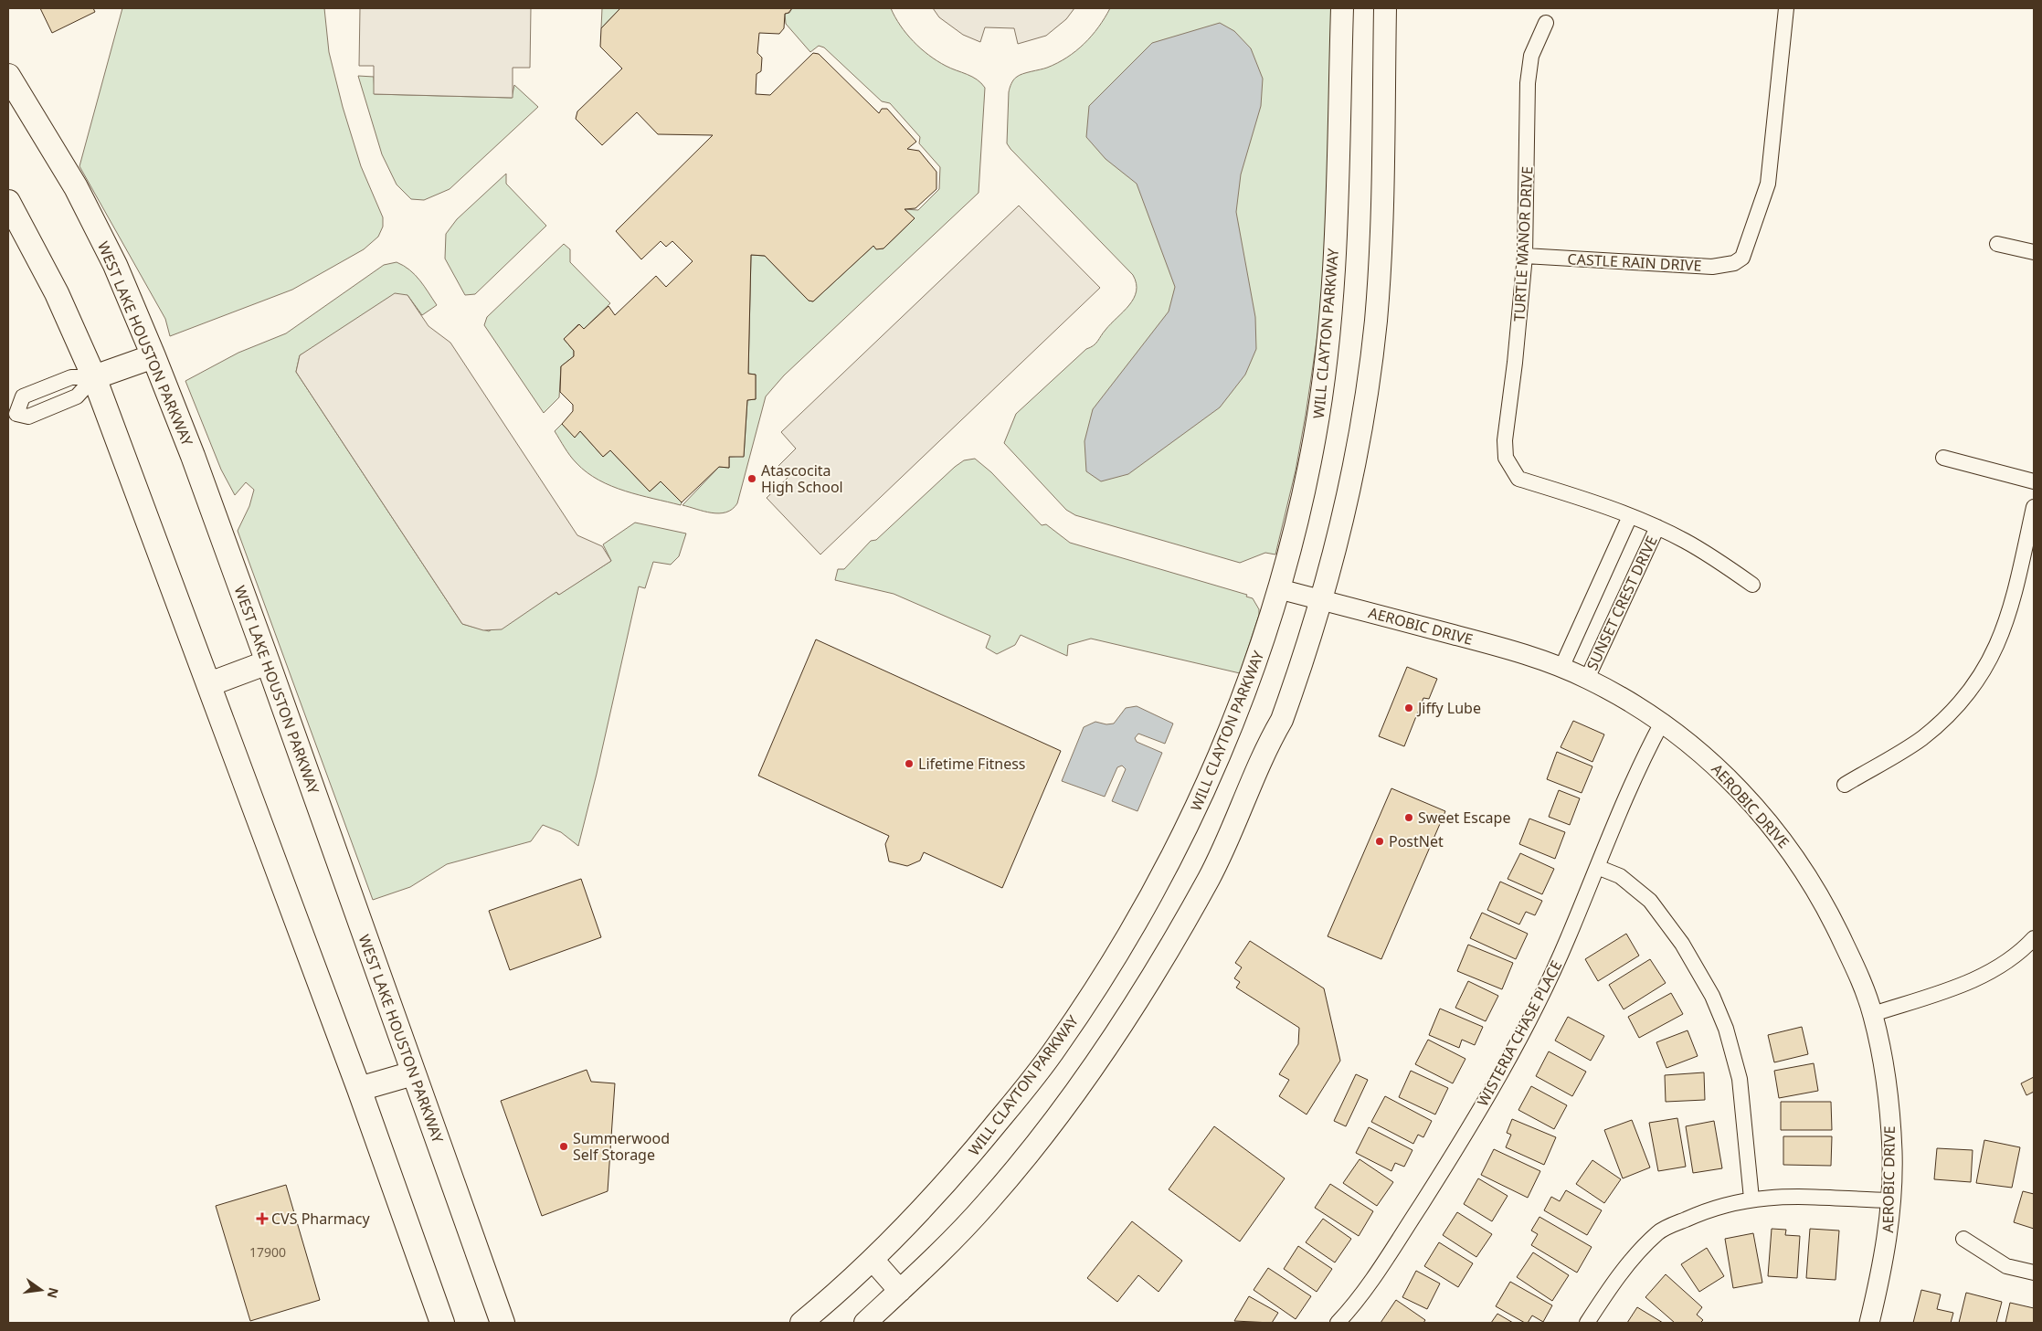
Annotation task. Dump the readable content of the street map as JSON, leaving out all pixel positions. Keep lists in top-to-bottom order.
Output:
{
  "streets": {
    "main road": ["WILL CLAYTON PARKWAY", "WEST LAKE HOUSTON PARKWAY"],
    "street": [
      "TURTLE MANOR DRIVE",
      "CASTLE RAIN DRIVE",
      "SUNSET CREST DRIVE",
      "AEROBIC DRIVE",
      "WISTERIA CHASE PLACE"
    ]
  },
  "crossings": [
    ["TURTLE MANOR DRIVE", "CASTLE RAIN DRIVE"],
    ["TURTLE MANOR DRIVE", "SUNSET CREST DRIVE"],
    ["WILL CLAYTON PARKWAY", "AEROBIC DRIVE"],
    ["SUNSET CREST DRIVE", "AEROBIC DRIVE"],
    ["AEROBIC DRIVE", "WISTERIA CHASE PLACE"]
  ],
  "places": {
    "other": [
      "Atascocita High School",
      "Jiffy Lube",
      "Lifetime Fitness",
      "Sweet Escape",
      "PostNet",
      "Summerwood Self Storage"
    ],
    "health": ["CVS Pharmacy"]
  },
  "house_numbers": ["17900"],
  "north": "right"
}
